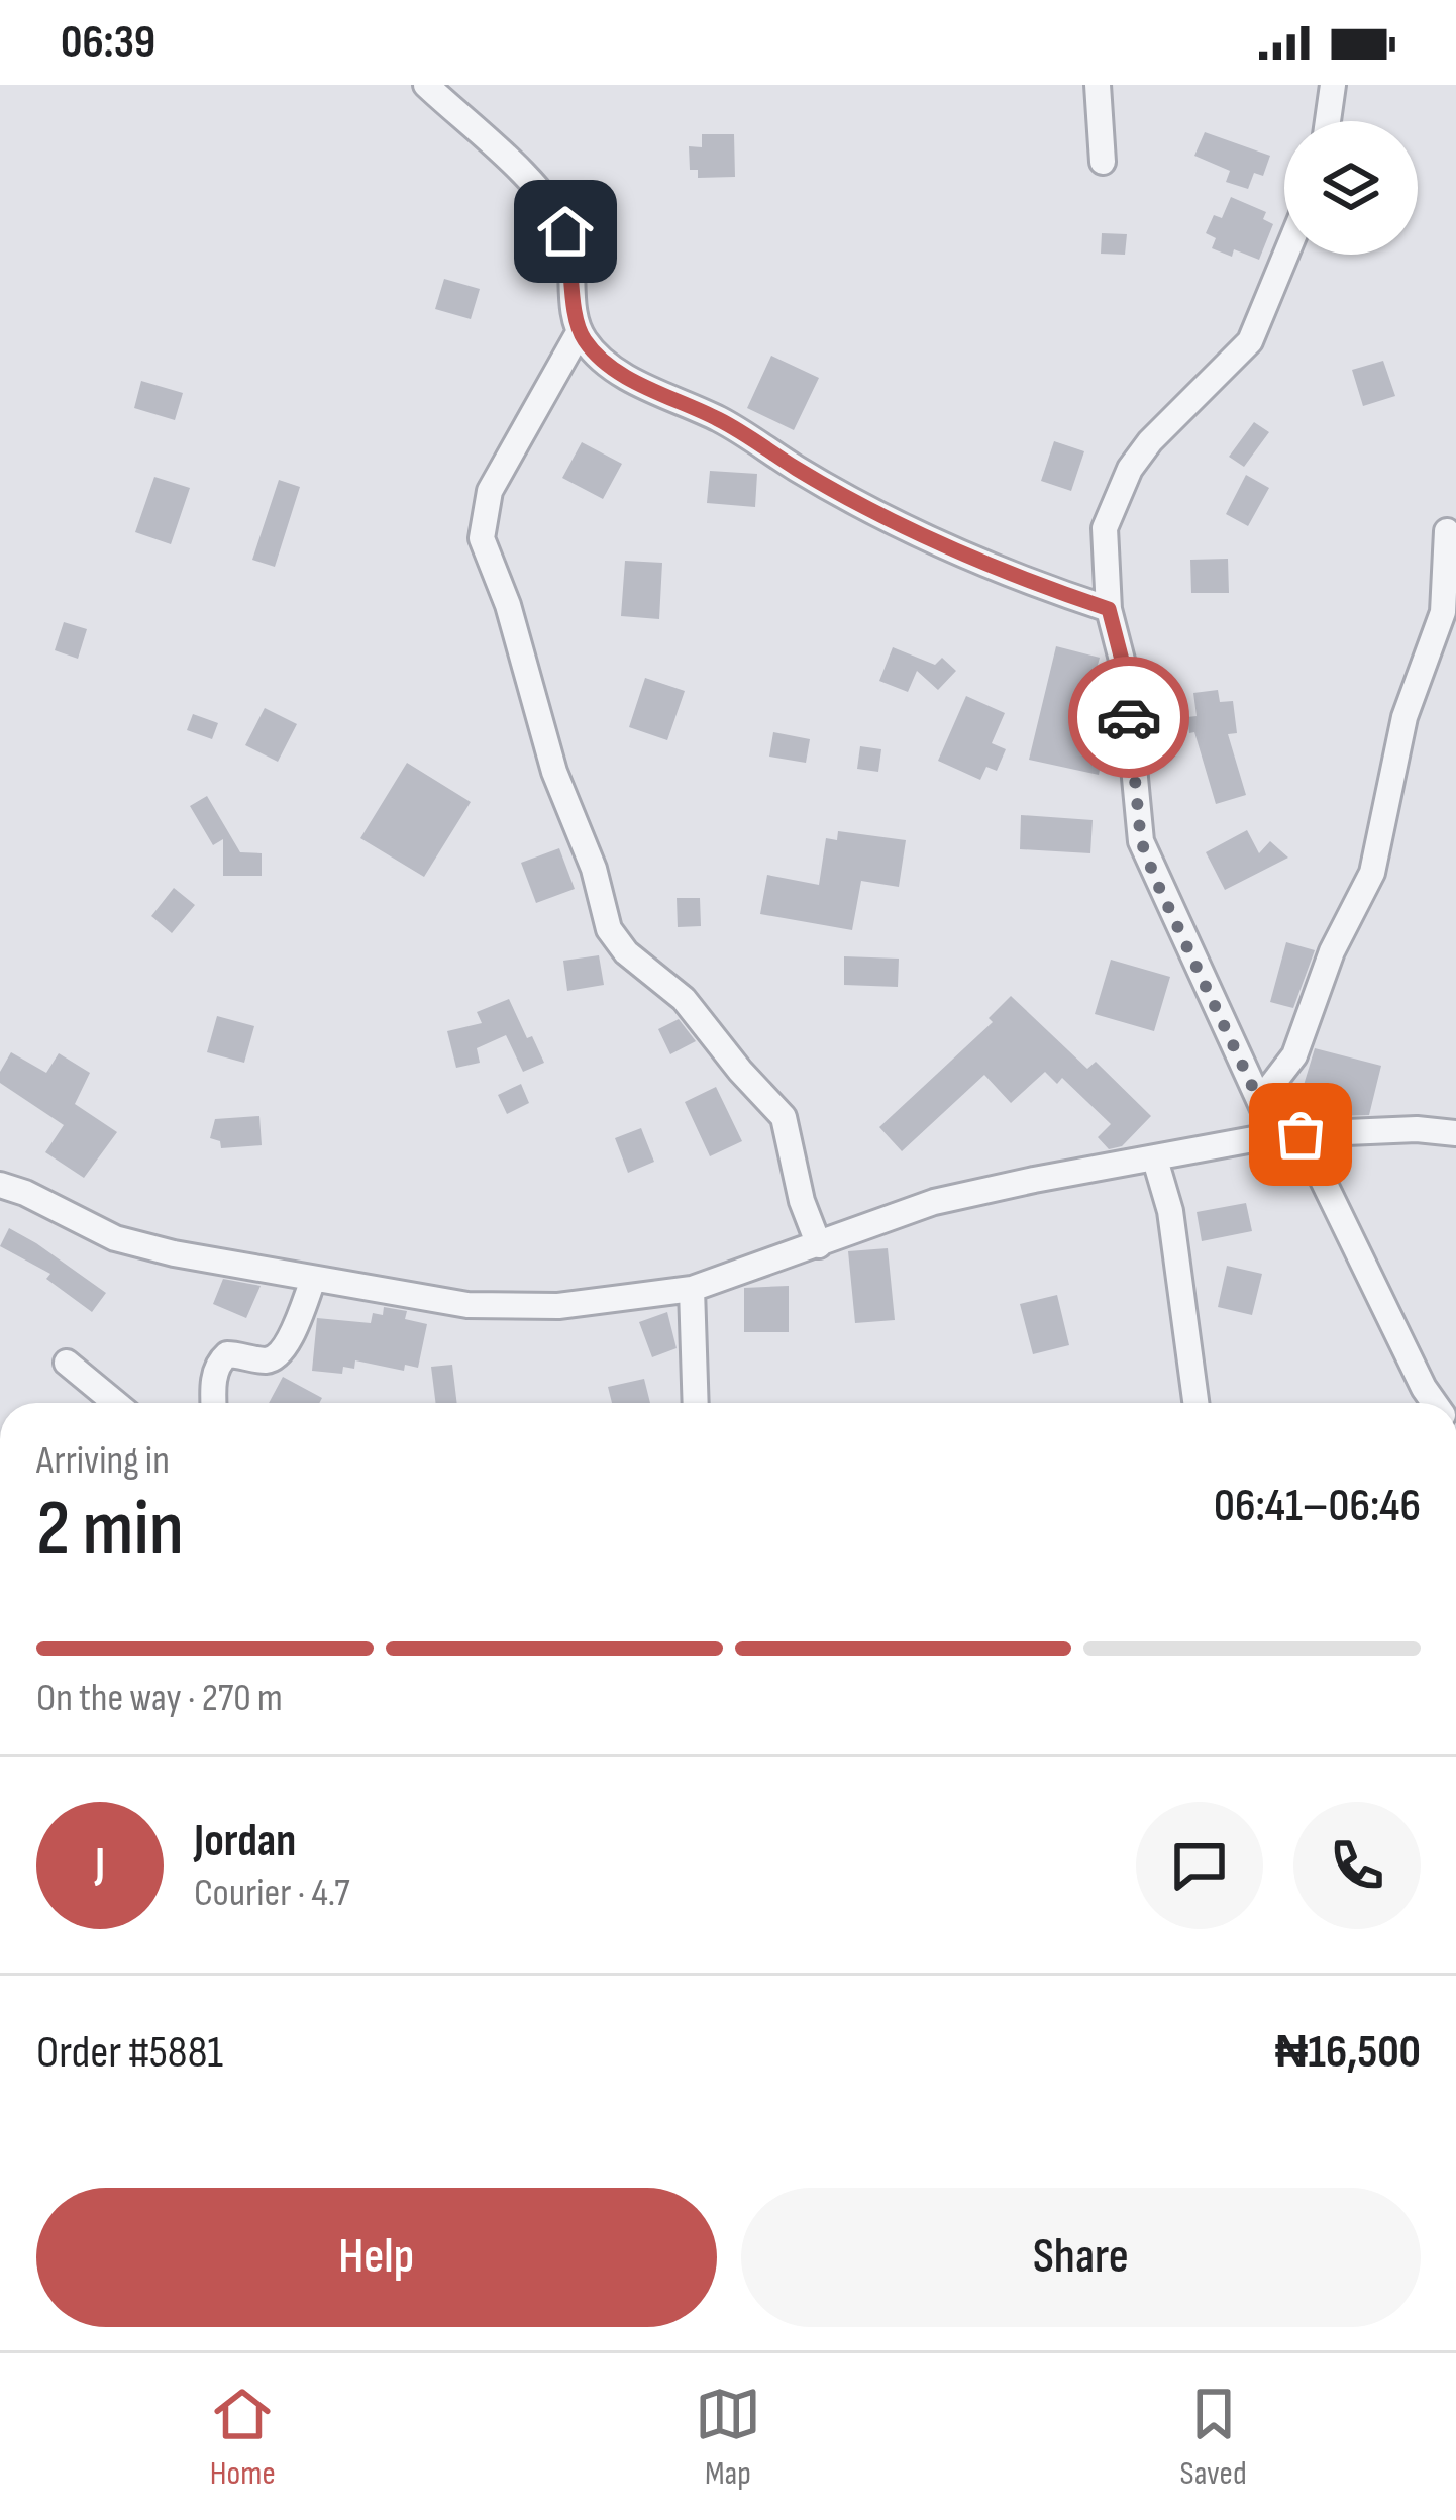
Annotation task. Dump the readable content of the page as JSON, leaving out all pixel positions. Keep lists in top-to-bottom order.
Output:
{
  "page": {
    "status": "06:39",
    "heading": ["2 min", "Arriving in", "06:41–06:46"],
    "panel": [
      "Jordan",
      "Courier · 4.7",
      "Order #5881",
      "₦16,500"
    ],
    "bar": "On the way · 270 m",
    "round": "J",
    "buttons": ["Help", "Share"],
    "tabs": ["Home", "Map", "Saved"]
  }
}
